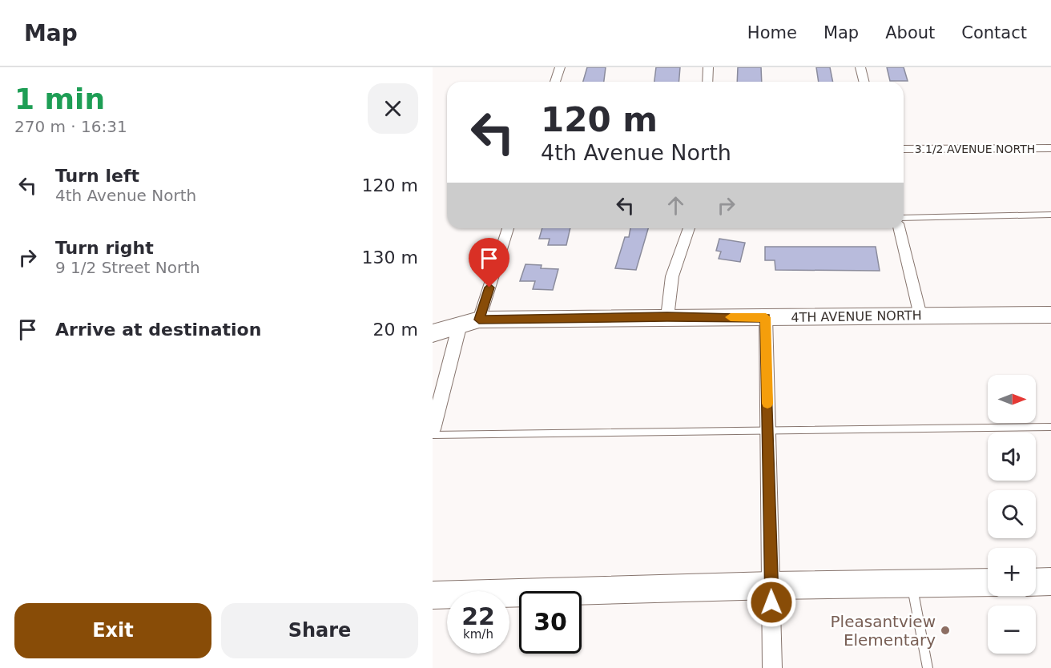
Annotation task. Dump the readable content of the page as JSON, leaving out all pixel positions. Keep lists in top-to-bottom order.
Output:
{
  "streets": {
    "street": ["3 1/2 AVENUE NORTH", "4TH AVENUE NORTH"]
  },
  "places": ["Pleasantview Elementary"],
  "north": "right",
  "page": {
    "header": "Map",
    "nav": [
      "Home",
      "Map",
      "About",
      "Contact"
    ],
    "heading": ["1 min", "270 m · 16:31"],
    "turn": ["120 m", "4th Avenue North"],
    "list": [
      {
        "name": "Turn left",
        "note": "4th Avenue North",
        "value": "120 m"
      },
      {
        "name": "Turn right",
        "note": "9 1/2 Street North",
        "value": "130 m"
      },
      {
        "name": "Arrive at destination",
        "value": "20 m"
      }
    ],
    "map_buttons": ["+", "−"],
    "speed": "22 km/h",
    "limit": "30",
    "buttons": ["Exit", "Share"]
  }
}
